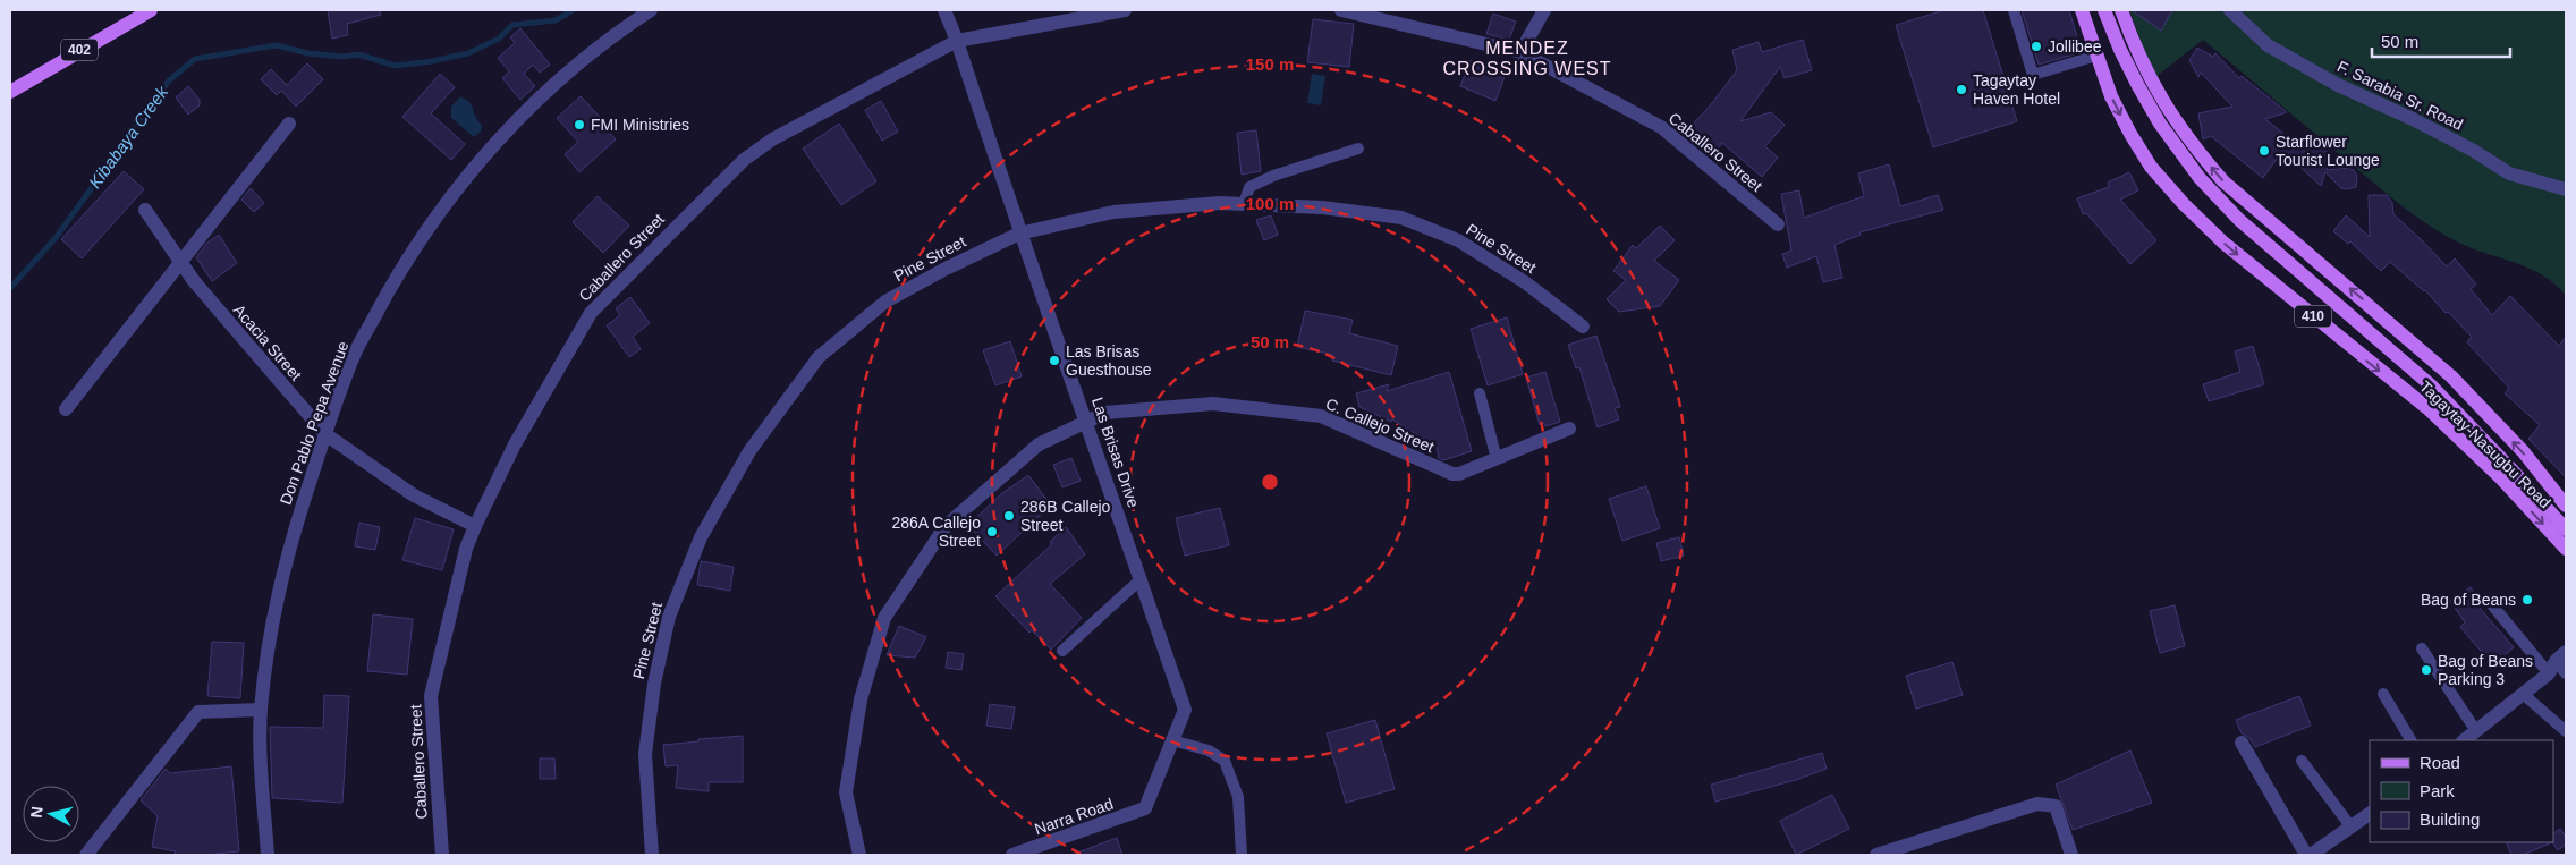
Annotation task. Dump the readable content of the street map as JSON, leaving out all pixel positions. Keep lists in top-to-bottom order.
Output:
{
  "streets": {
    "main road": ["402", "410", "Tagaytay-Nasugbu Road"],
    "street": [
      "F. Sarabia Sr. Road",
      "Caballero Street",
      "Pine Street",
      "Acacia Street",
      "Don Pablo Pepa Avenue",
      "C. Callejo Street",
      "Las Brisas Drive",
      "Narra Road"
    ]
  },
  "crossings": [
    ["Caballero Street", "Acacia Street"],
    ["Caballero Street", "Las Brisas Drive"],
    ["Pine Street", "Las Brisas Drive"],
    ["Acacia Street", "Don Pablo Pepa Avenue"],
    ["C. Callejo Street", "Las Brisas Drive"],
    ["Las Brisas Drive", "Narra Road"]
  ],
  "districts": ["MENDEZ CROSSING WEST"],
  "water": ["Kibabaya Creek"],
  "places": [
    "Jollibee",
    "Tagaytay Haven Hotel",
    "FMI Ministries",
    "Starflower Tourist Lounge",
    "Las Brisas Guesthouse",
    "286B Callejo Street",
    "286A Callejo Street",
    "Bag of Beans",
    "Bag of Beans Parking 3"
  ],
  "legend": ["Road", "Park", "Building"],
  "scale_bar": "50 m",
  "north": "left",
  "rings": ["150 m", "100 m", "50 m"]
}
